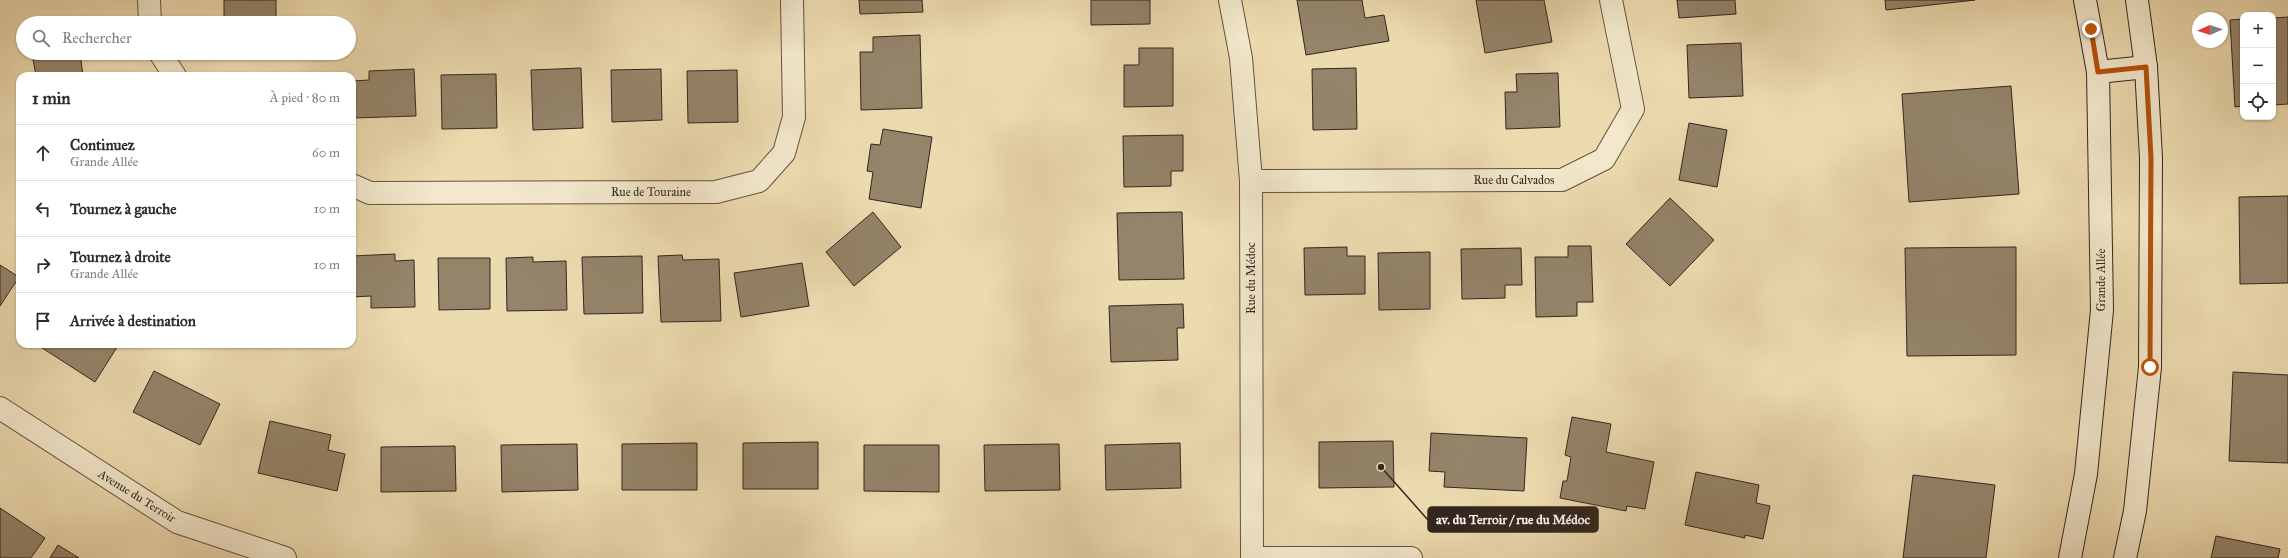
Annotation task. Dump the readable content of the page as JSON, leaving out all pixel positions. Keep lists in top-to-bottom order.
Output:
{
  "streets": {
    "street": [
      "Rue du Calvados",
      "Rue de Touraine",
      "Rue du Médoc",
      "Grande Allée",
      "Avenue du Terroir"
    ]
  },
  "crossings": [
    ["Rue du Calvados", "Rue du Médoc"]
  ],
  "places": ["av. du Terroir / rue du Médoc"],
  "north": "left",
  "page": {
    "map_buttons": ["+", "−"],
    "search": "Rechercher",
    "heading": ["1 min", "À pied · 80 m"],
    "list": [
      ["Continuez", "Grande Allée", "60 m"],
      ["Tournez à gauche", "10 m"],
      ["Tournez à droite", "Grande Allée", "10 m"],
      "Arrivée à destination"
    ]
  }
}
